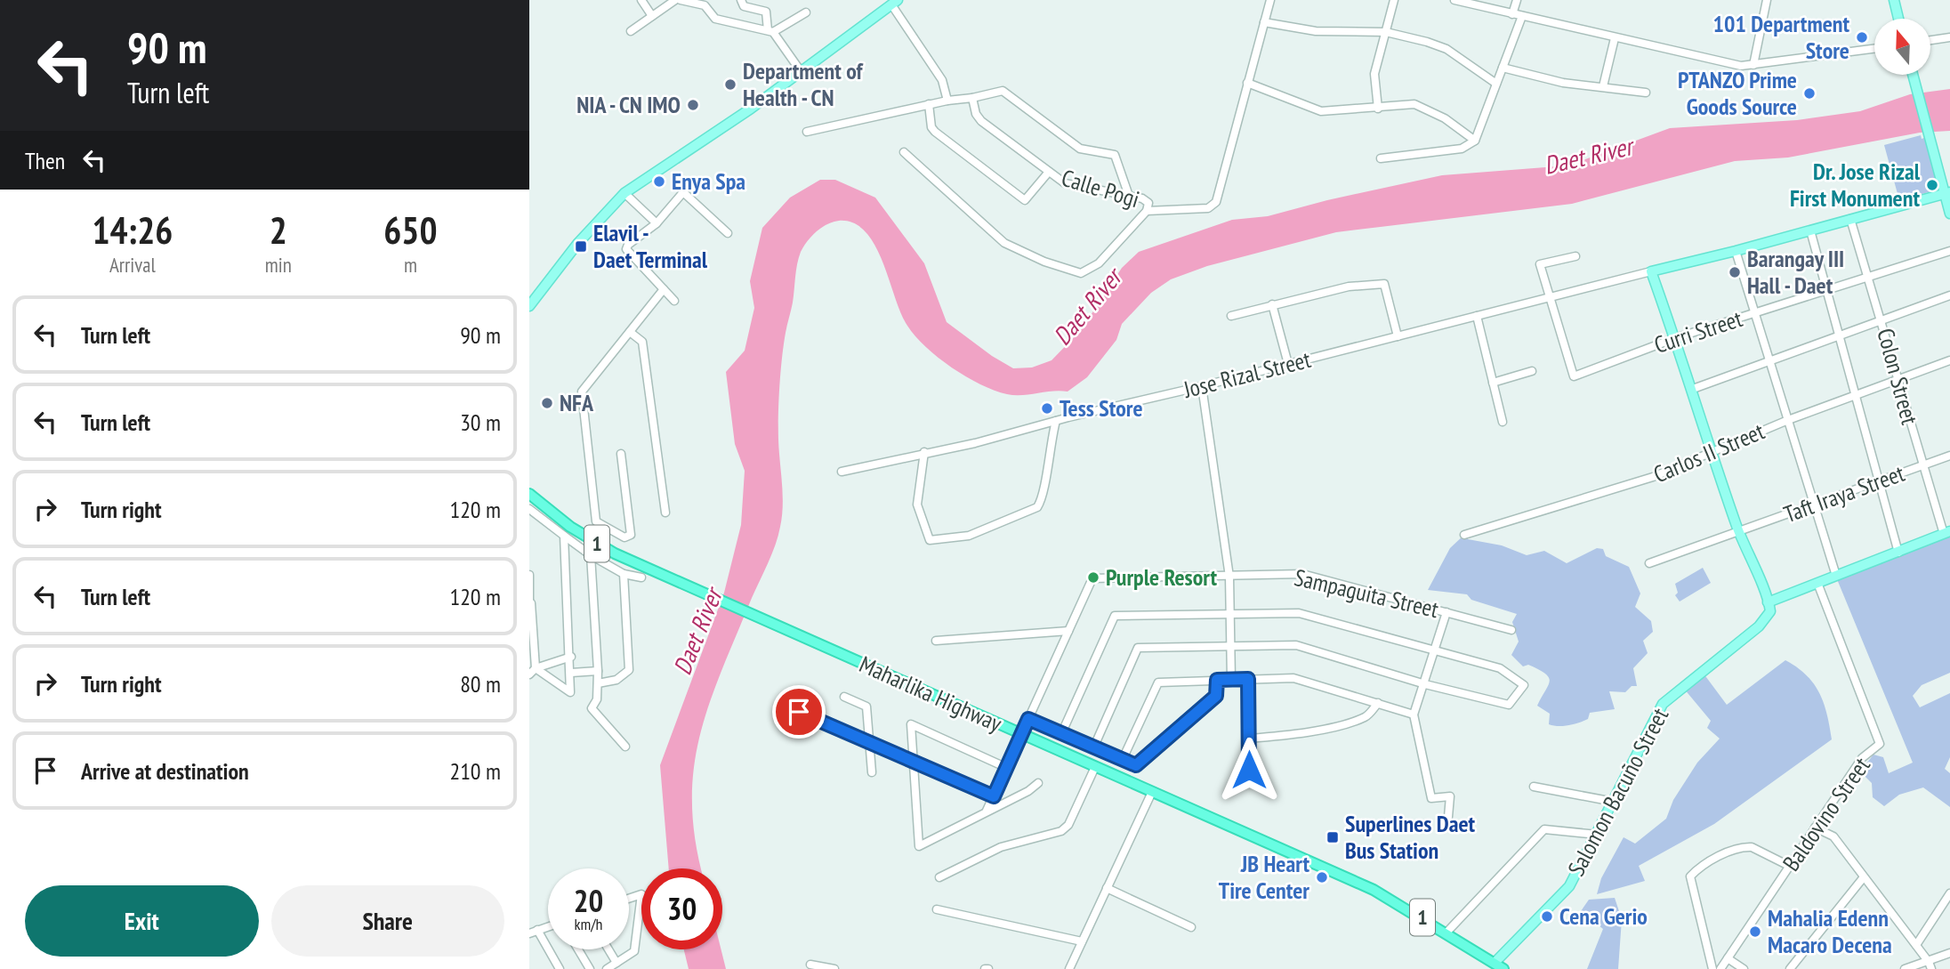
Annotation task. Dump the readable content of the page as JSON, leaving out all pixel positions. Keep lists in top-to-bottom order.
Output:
{
  "streets": {
    "highway": ["1", "Maharlika Highway"],
    "main road": ["Salomon Bacuño Street"],
    "street": [
      "Calle Pogi",
      "Curri Street",
      "Jose Rizal Street",
      "Colon Street",
      "Carlos II Street",
      "Taft Iraya Street",
      "Sampaguita Street",
      "Baldovino Street"
    ]
  },
  "crossings": [
    ["Curri Street", "Jose Rizal Street"],
    ["Curri Street", "Colon Street"],
    ["Colon Street", "Carlos II Street"],
    ["Colon Street", "Taft Iraya Street"],
    ["Sampaguita Street", "Maharlika Highway"],
    ["Maharlika Highway", "Salomon Bacuño Street"]
  ],
  "water": ["Daet River"],
  "places": {
    "other": [
      "101 Department Store",
      "Department of Health - CN",
      "PTANZO Prime Goods Source",
      "NIA - CN IMO",
      "Enya Spa",
      "Dr. Jose Rizal First Monument",
      "Barangay III Hall - Daet",
      "NFA",
      "Tess Store",
      "Purple Resort",
      "JB Heart Tire Center",
      "Cena Gerio",
      "Mahalia Edenn Macaro Decena"
    ],
    "transit": ["Elavil - Daet Terminal", "Superlines Daet Bus Station"]
  },
  "north": "top",
  "page": {
    "turn": ["90 m", "Turn left"],
    "then": "Then",
    "eta": [
      "14:26",
      "Arrival",
      "2",
      "min",
      "650",
      "m"
    ],
    "list": [
      {
        "name": "Turn left",
        "value": "90 m"
      },
      {
        "name": "Turn left",
        "value": "30 m"
      },
      {
        "name": "Turn right",
        "value": "120 m"
      },
      {
        "name": "Turn left",
        "value": "120 m"
      },
      {
        "name": "Turn right",
        "value": "80 m"
      },
      {
        "name": "Arrive at destination",
        "value": "210 m"
      }
    ],
    "speed": "20 km/h",
    "limit": "30",
    "buttons": ["Exit", "Share"]
  }
}
